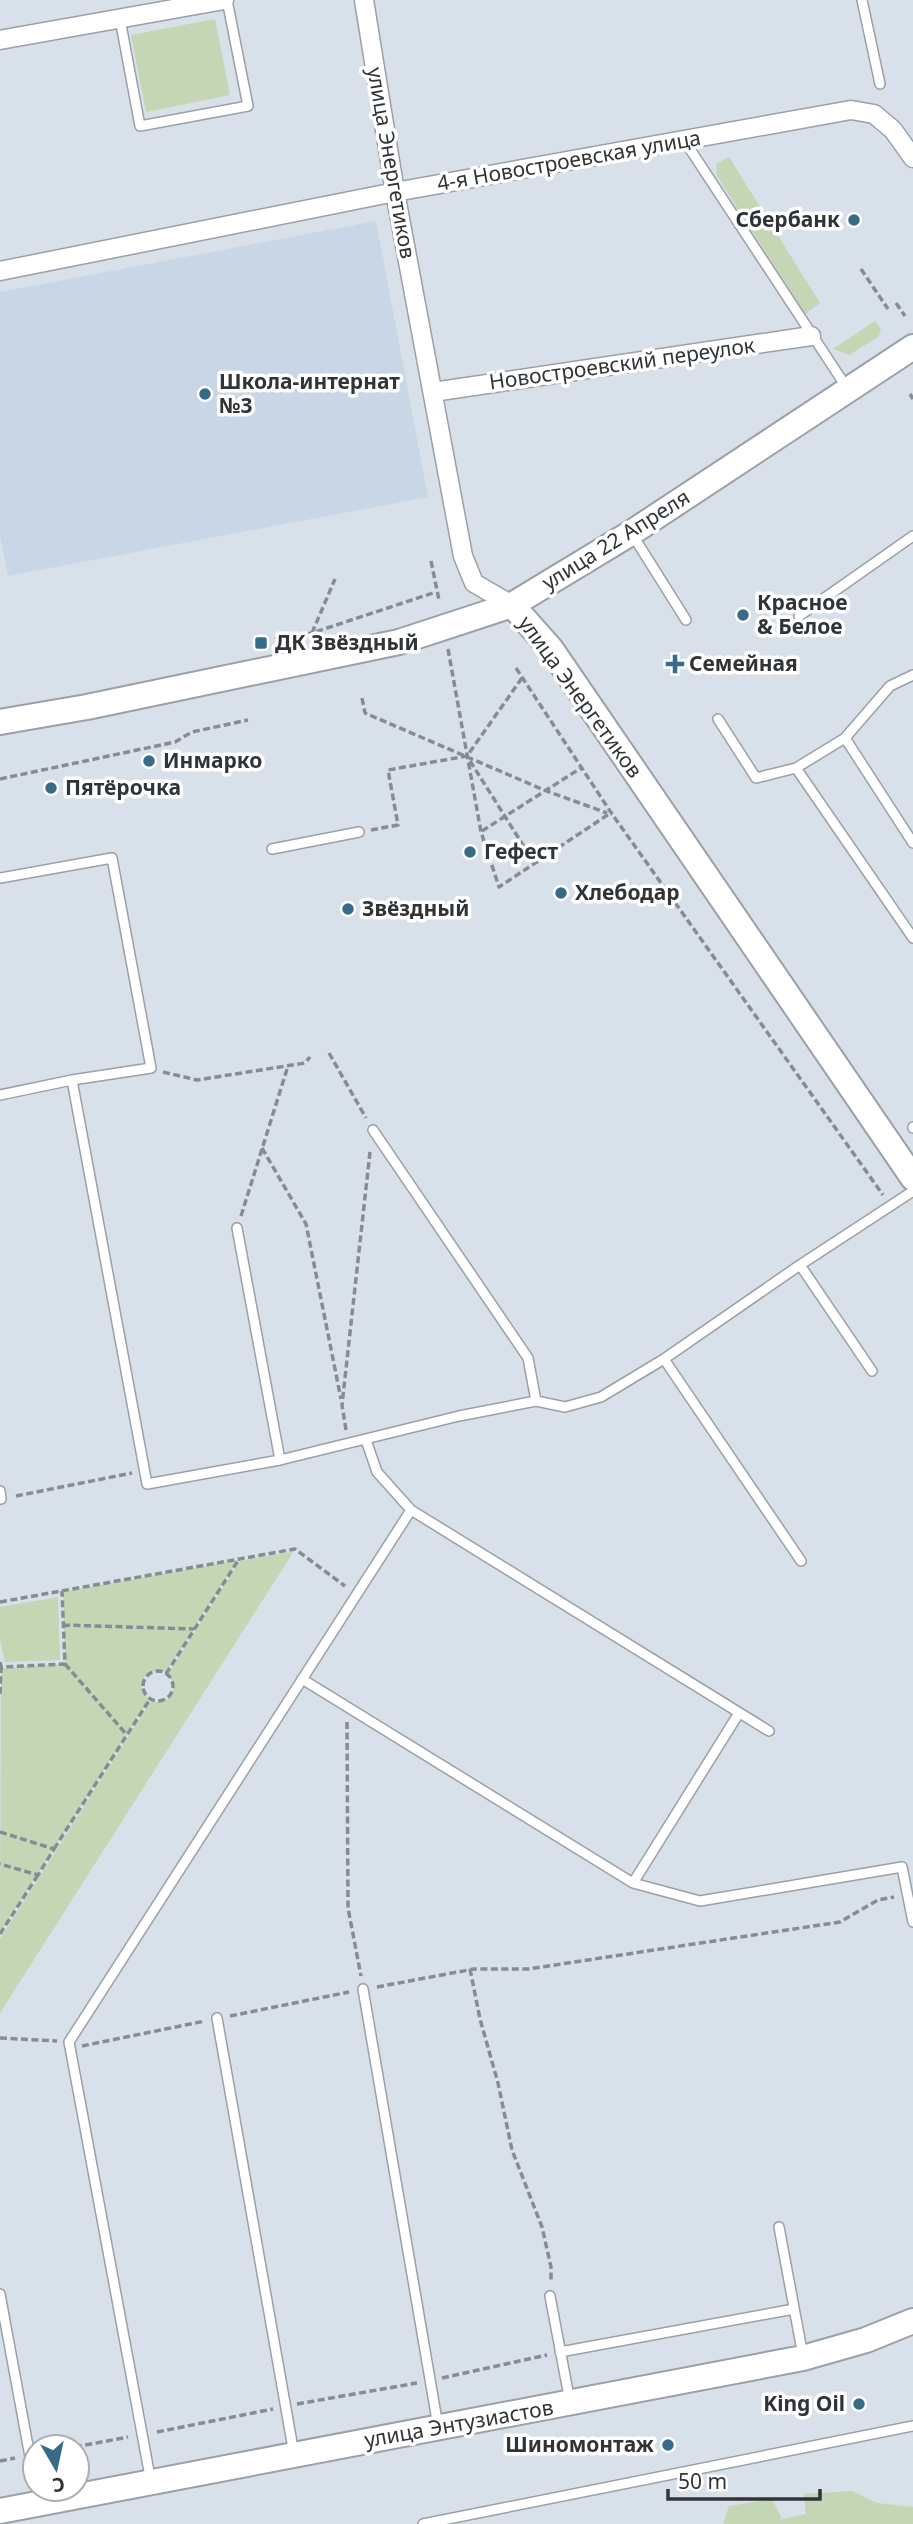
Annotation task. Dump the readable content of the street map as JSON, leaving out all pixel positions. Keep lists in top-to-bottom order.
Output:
{
  "streets": {
    "main road": ["улица Энергетиков", "улица 22 Апреля", "улица Энтузиастов"],
    "street": ["4-я Новостроевская улица", "Новостроевский переулок"]
  },
  "crossings": [
    ["4-я Новостроевская улица", "улица Энергетиков"],
    ["улица Энергетиков", "Новостроевский переулок"],
    ["улица Энергетиков", "улица 22 Апреля"]
  ],
  "places": {
    "other": [
      "Сбербанк",
      "Школа-интернат №3",
      "Красное & Белое",
      "Инмарко",
      "Пятёрочка",
      "Гефест",
      "Хлебодар",
      "Звёздный",
      "King Oil",
      "Шиномонтаж"
    ],
    "transit": ["ДК Звёздный"],
    "health": ["Семейная"]
  },
  "scale_bar": "50 m",
  "north": "bottom"
}
